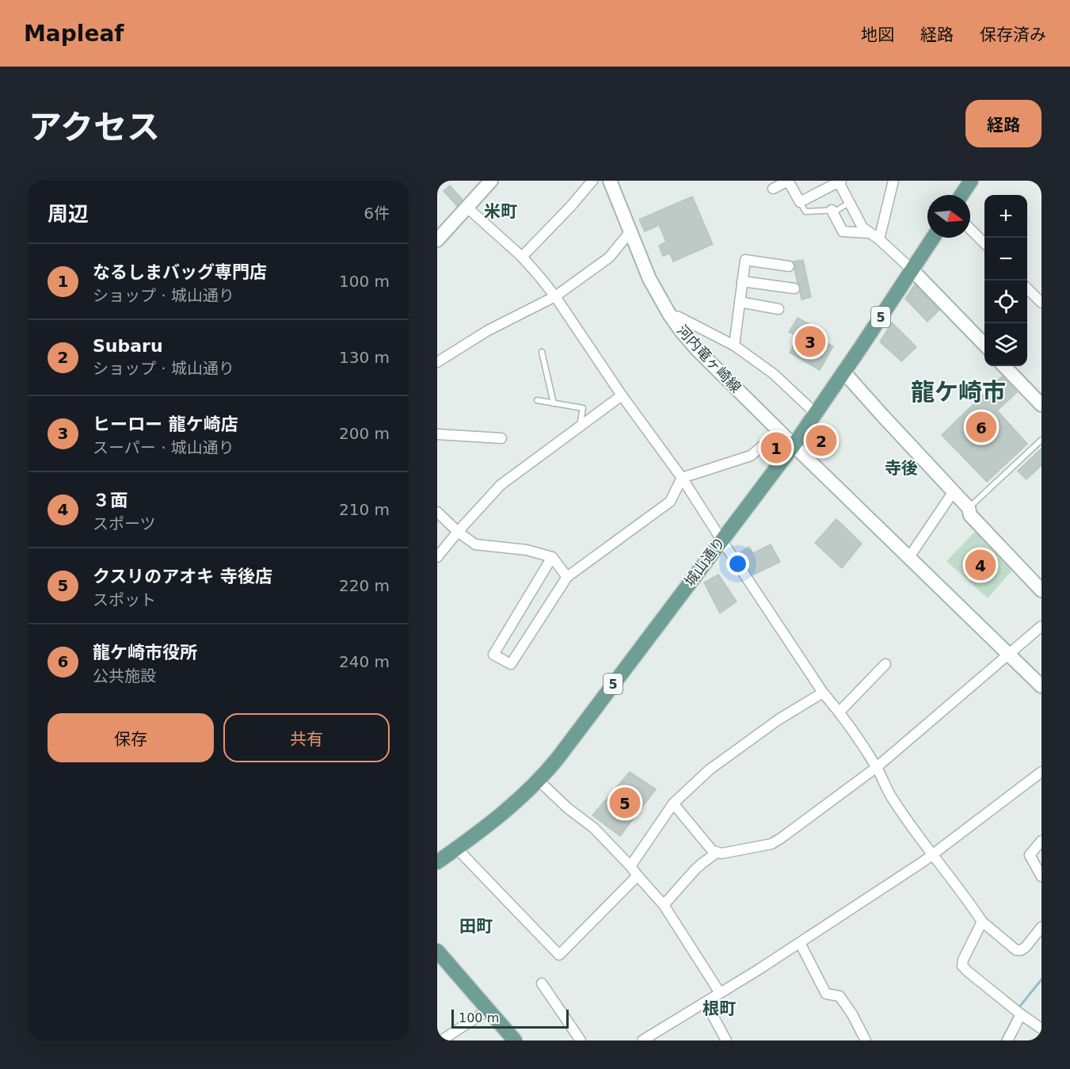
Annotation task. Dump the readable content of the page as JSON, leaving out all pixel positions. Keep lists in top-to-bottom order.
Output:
{
  "streets": {
    "main road": ["5", "城山通り"],
    "street": ["河内竜ヶ崎線"]
  },
  "crossings": [
    ["河内竜ヶ崎線", "城山通り"]
  ],
  "districts": [
    "米町",
    "龍ケ崎市",
    "寺後",
    "田町",
    "根町"
  ],
  "scale_bar": "100 m",
  "north": "right",
  "page": {
    "header": "Mapleaf",
    "nav": ["地図", "経路", "保存済み"],
    "title": "アクセス",
    "buttons": [
      "経路",
      ["保存", "共有"]
    ],
    "heading": ["周辺", "6件"],
    "map_buttons": ["+", "−"],
    "list": [
      {
        "mark": "1",
        "name": "なるしまバッグ専門店",
        "note": "ショップ · 城山通り",
        "value": "100 m"
      },
      {
        "mark": "2",
        "name": "Subaru",
        "note": "ショップ · 城山通り",
        "value": "130 m"
      },
      {
        "mark": "3",
        "name": "ヒーロー 龍ケ崎店",
        "note": "スーパー · 城山通り",
        "value": "200 m"
      },
      {
        "mark": "4",
        "name": "３面",
        "note": "スポーツ",
        "value": "210 m"
      },
      {
        "mark": "5",
        "name": "クスリのアオキ 寺後店",
        "note": "スポット",
        "value": "220 m"
      },
      {
        "mark": "6",
        "name": "龍ケ崎市役所",
        "note": "公共施設",
        "value": "240 m"
      }
    ],
    "pins": [
      "3",
      "6",
      "2",
      "1",
      "4",
      "5"
    ],
    "scale": "100 m"
  }
}
